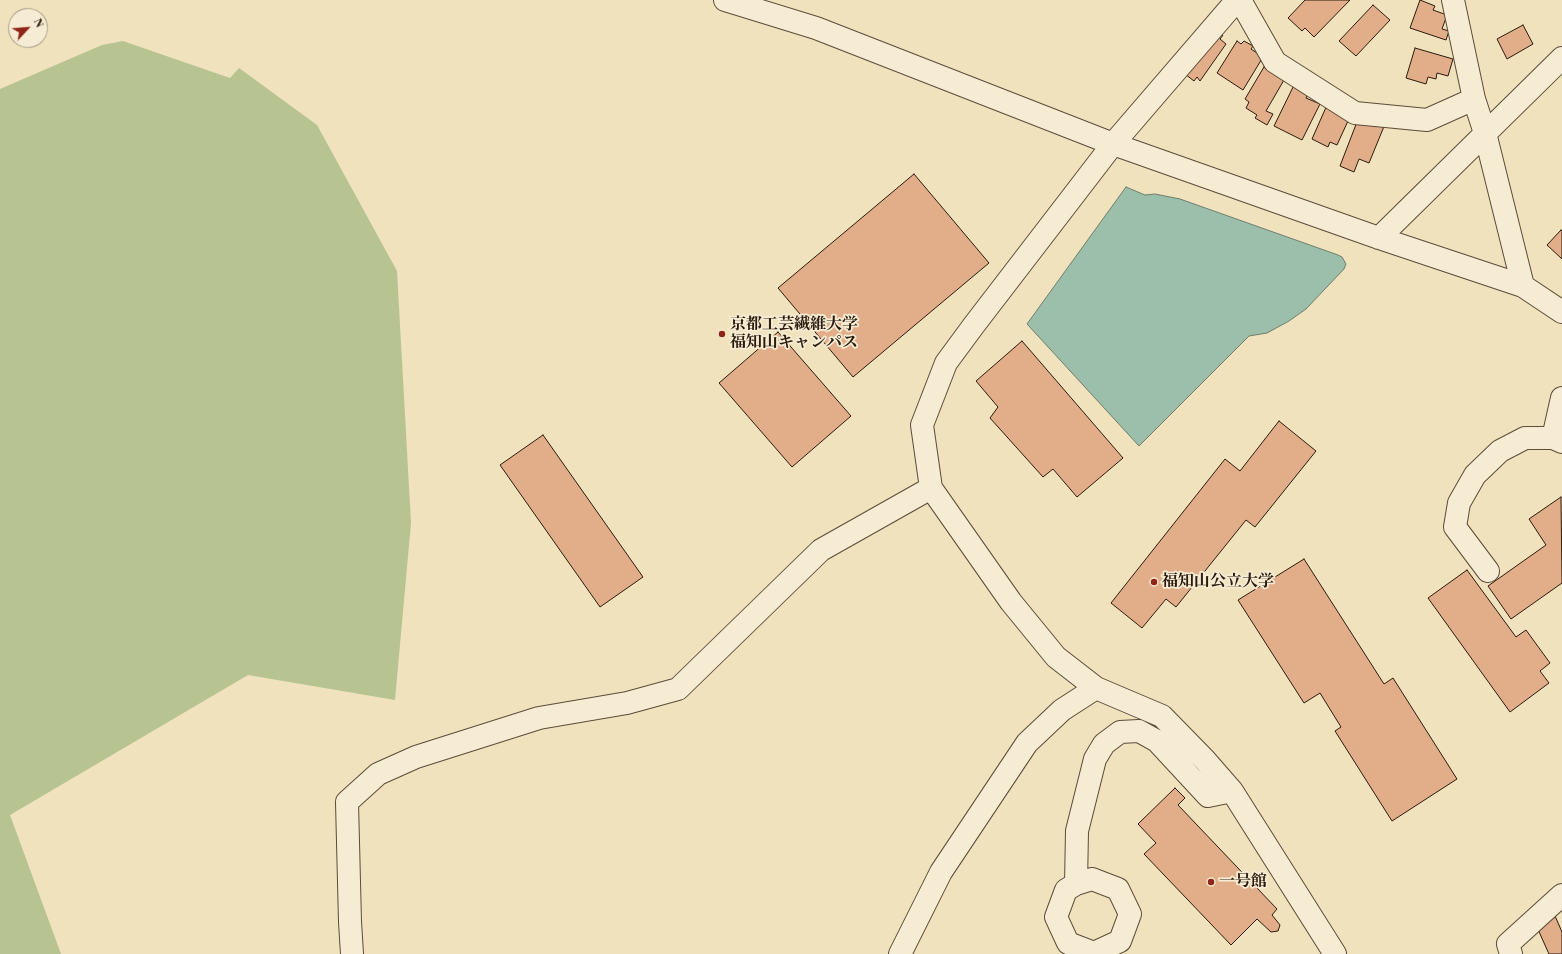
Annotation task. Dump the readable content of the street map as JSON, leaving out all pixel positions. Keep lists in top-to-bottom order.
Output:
{
  "places": ["京都工芸繊維大学 福知山キャンパス", "福知山公立大学", "一号館"],
  "north": "top right"
}
